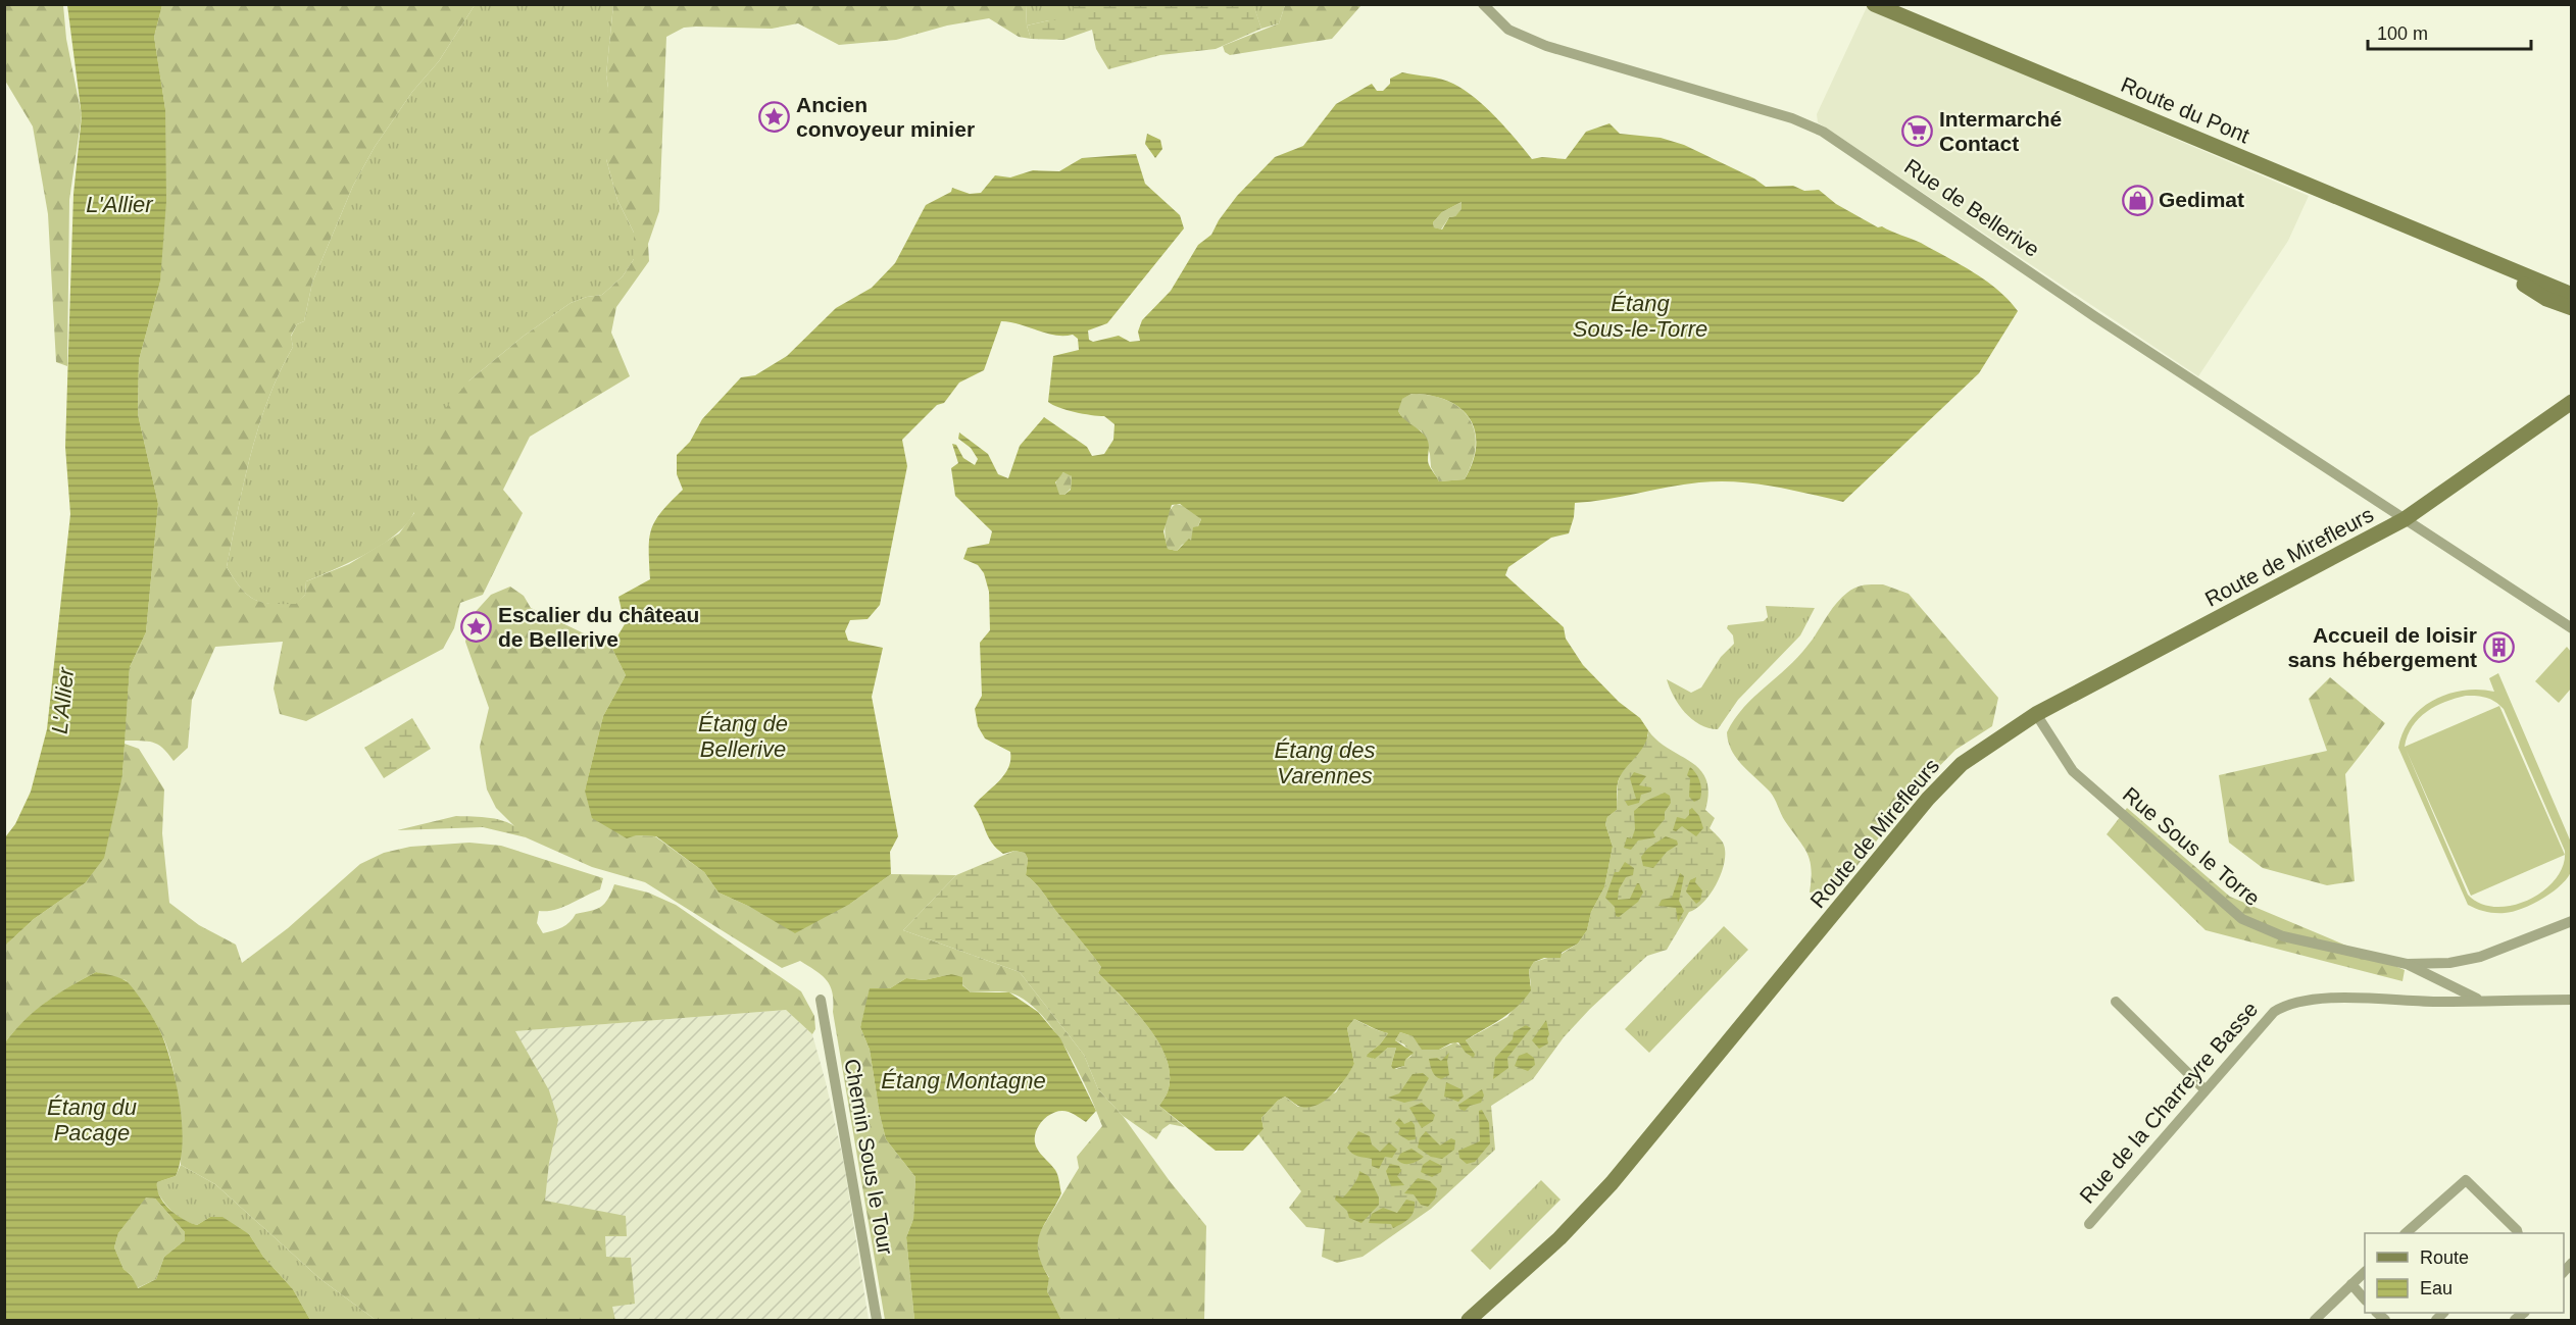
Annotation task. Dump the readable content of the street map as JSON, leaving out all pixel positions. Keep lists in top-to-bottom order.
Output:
{
  "streets": {
    "street": [
      "Route du Pont",
      "Rue de Bellerive",
      "Route de Mirefleurs",
      "Rue Sous le Torre",
      "Rue de la Charreyre Basse",
      "Chemin Sous le Tour"
    ]
  },
  "crossings": [
    ["Rue de Bellerive", "Route de Mirefleurs"],
    ["Route de Mirefleurs", "Rue Sous le Torre"]
  ],
  "water": [
    "L'Allier",
    "Étang Sous-le-Torre",
    "Étang de Bellerive",
    "Étang des Varennes",
    "Étang Montagne",
    "Étang du Pacage"
  ],
  "places": {
    "place": ["Ancien convoyeur minier", "Escalier du château de Bellerive"],
    "supermarket": ["Intermarché Contact"],
    "shop": ["Gedimat"],
    "building": ["Accueil de loisir sans hébergement"]
  },
  "legend": ["Route", "Eau"],
  "scale_bar": "100 m"
}
